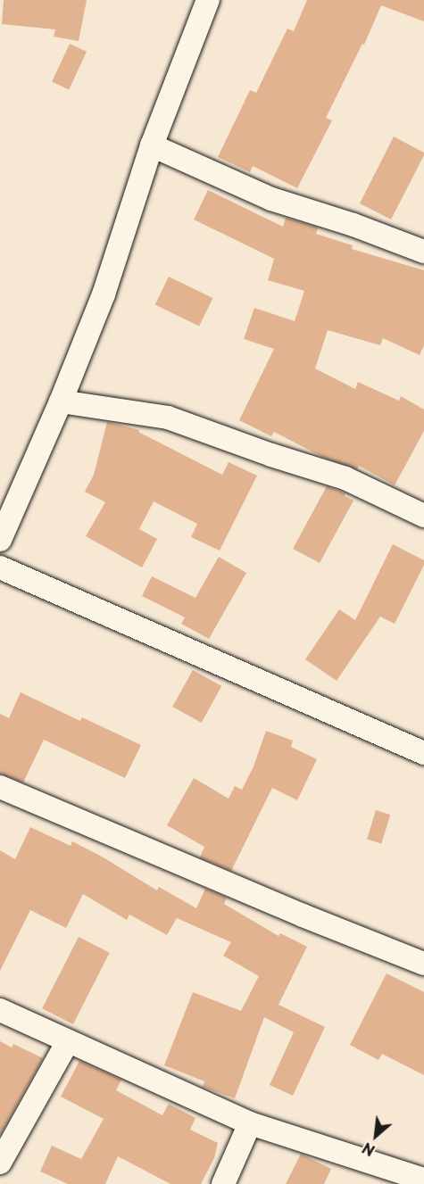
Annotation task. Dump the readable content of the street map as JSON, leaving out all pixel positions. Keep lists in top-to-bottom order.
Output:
{
  "north": "bottom left"
}
